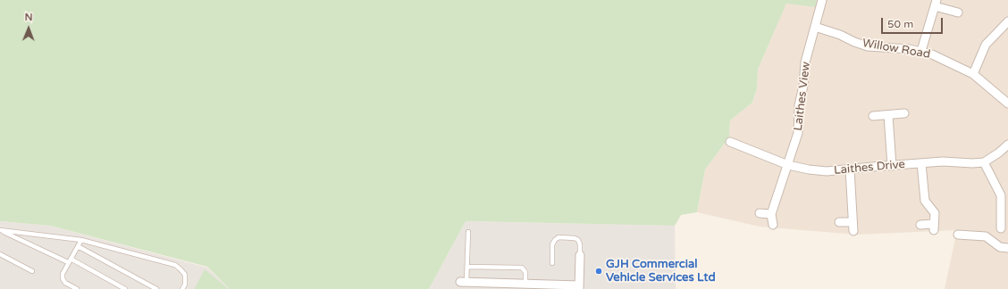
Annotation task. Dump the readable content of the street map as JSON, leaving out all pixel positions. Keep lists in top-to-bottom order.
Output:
{
  "streets": {
    "street": ["Willow Road", "Laithes View", "Laithes Drive"]
  },
  "crossings": [
    ["Willow Road", "Laithes View"],
    ["Laithes View", "Laithes Drive"]
  ],
  "places": ["GJH Commercial Vehicle Services Ltd"],
  "scale_bar": "50 m",
  "north": "top"
}
